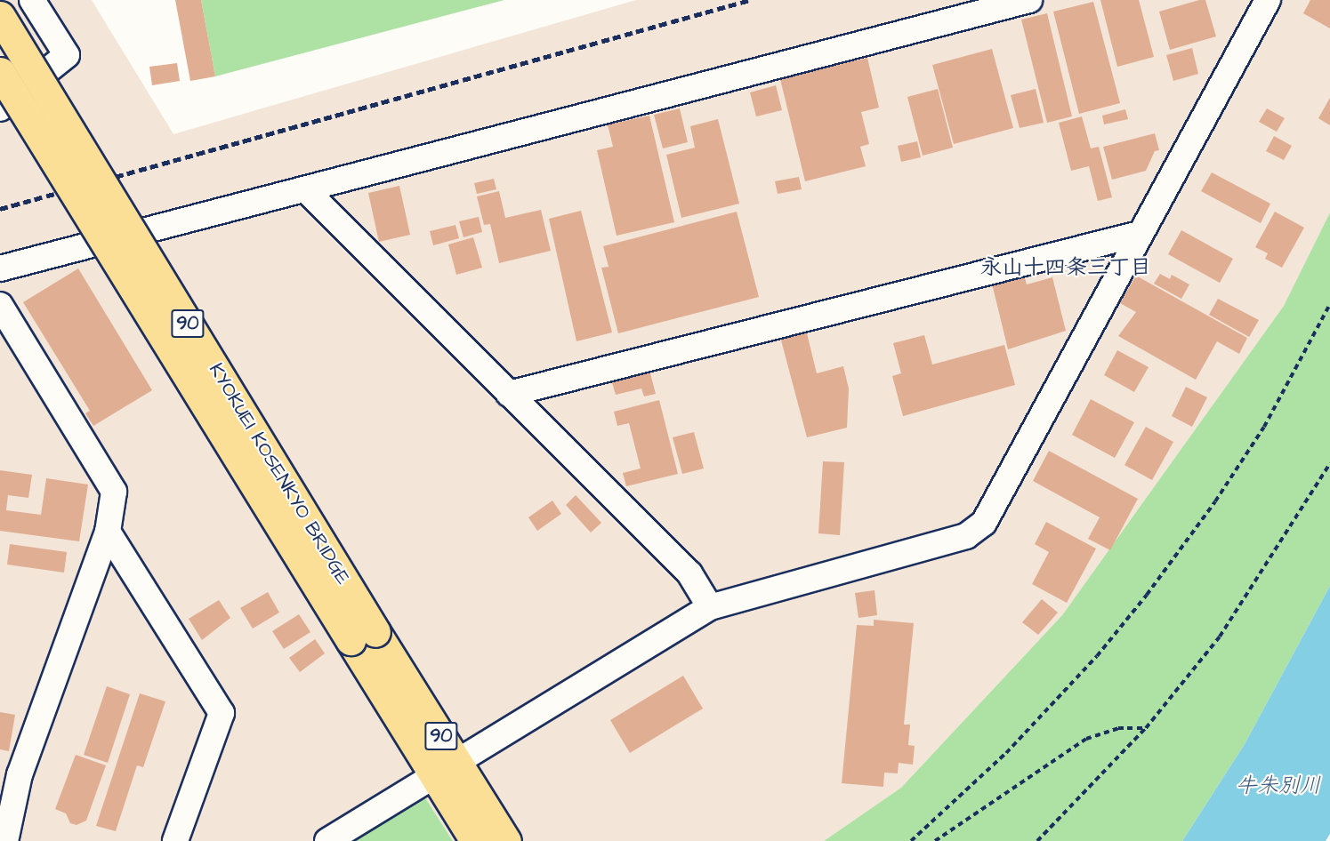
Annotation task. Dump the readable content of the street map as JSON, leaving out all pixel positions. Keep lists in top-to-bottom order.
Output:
{
  "streets": {
    "main road": ["90", "KYOKUEI KOSENKYO BRIDGE"]
  },
  "crossings": [
    ["90", "KYOKUEI KOSENKYO BRIDGE"]
  ],
  "districts": ["永山十四条三丁目"],
  "water": ["牛朱別川"]
}
